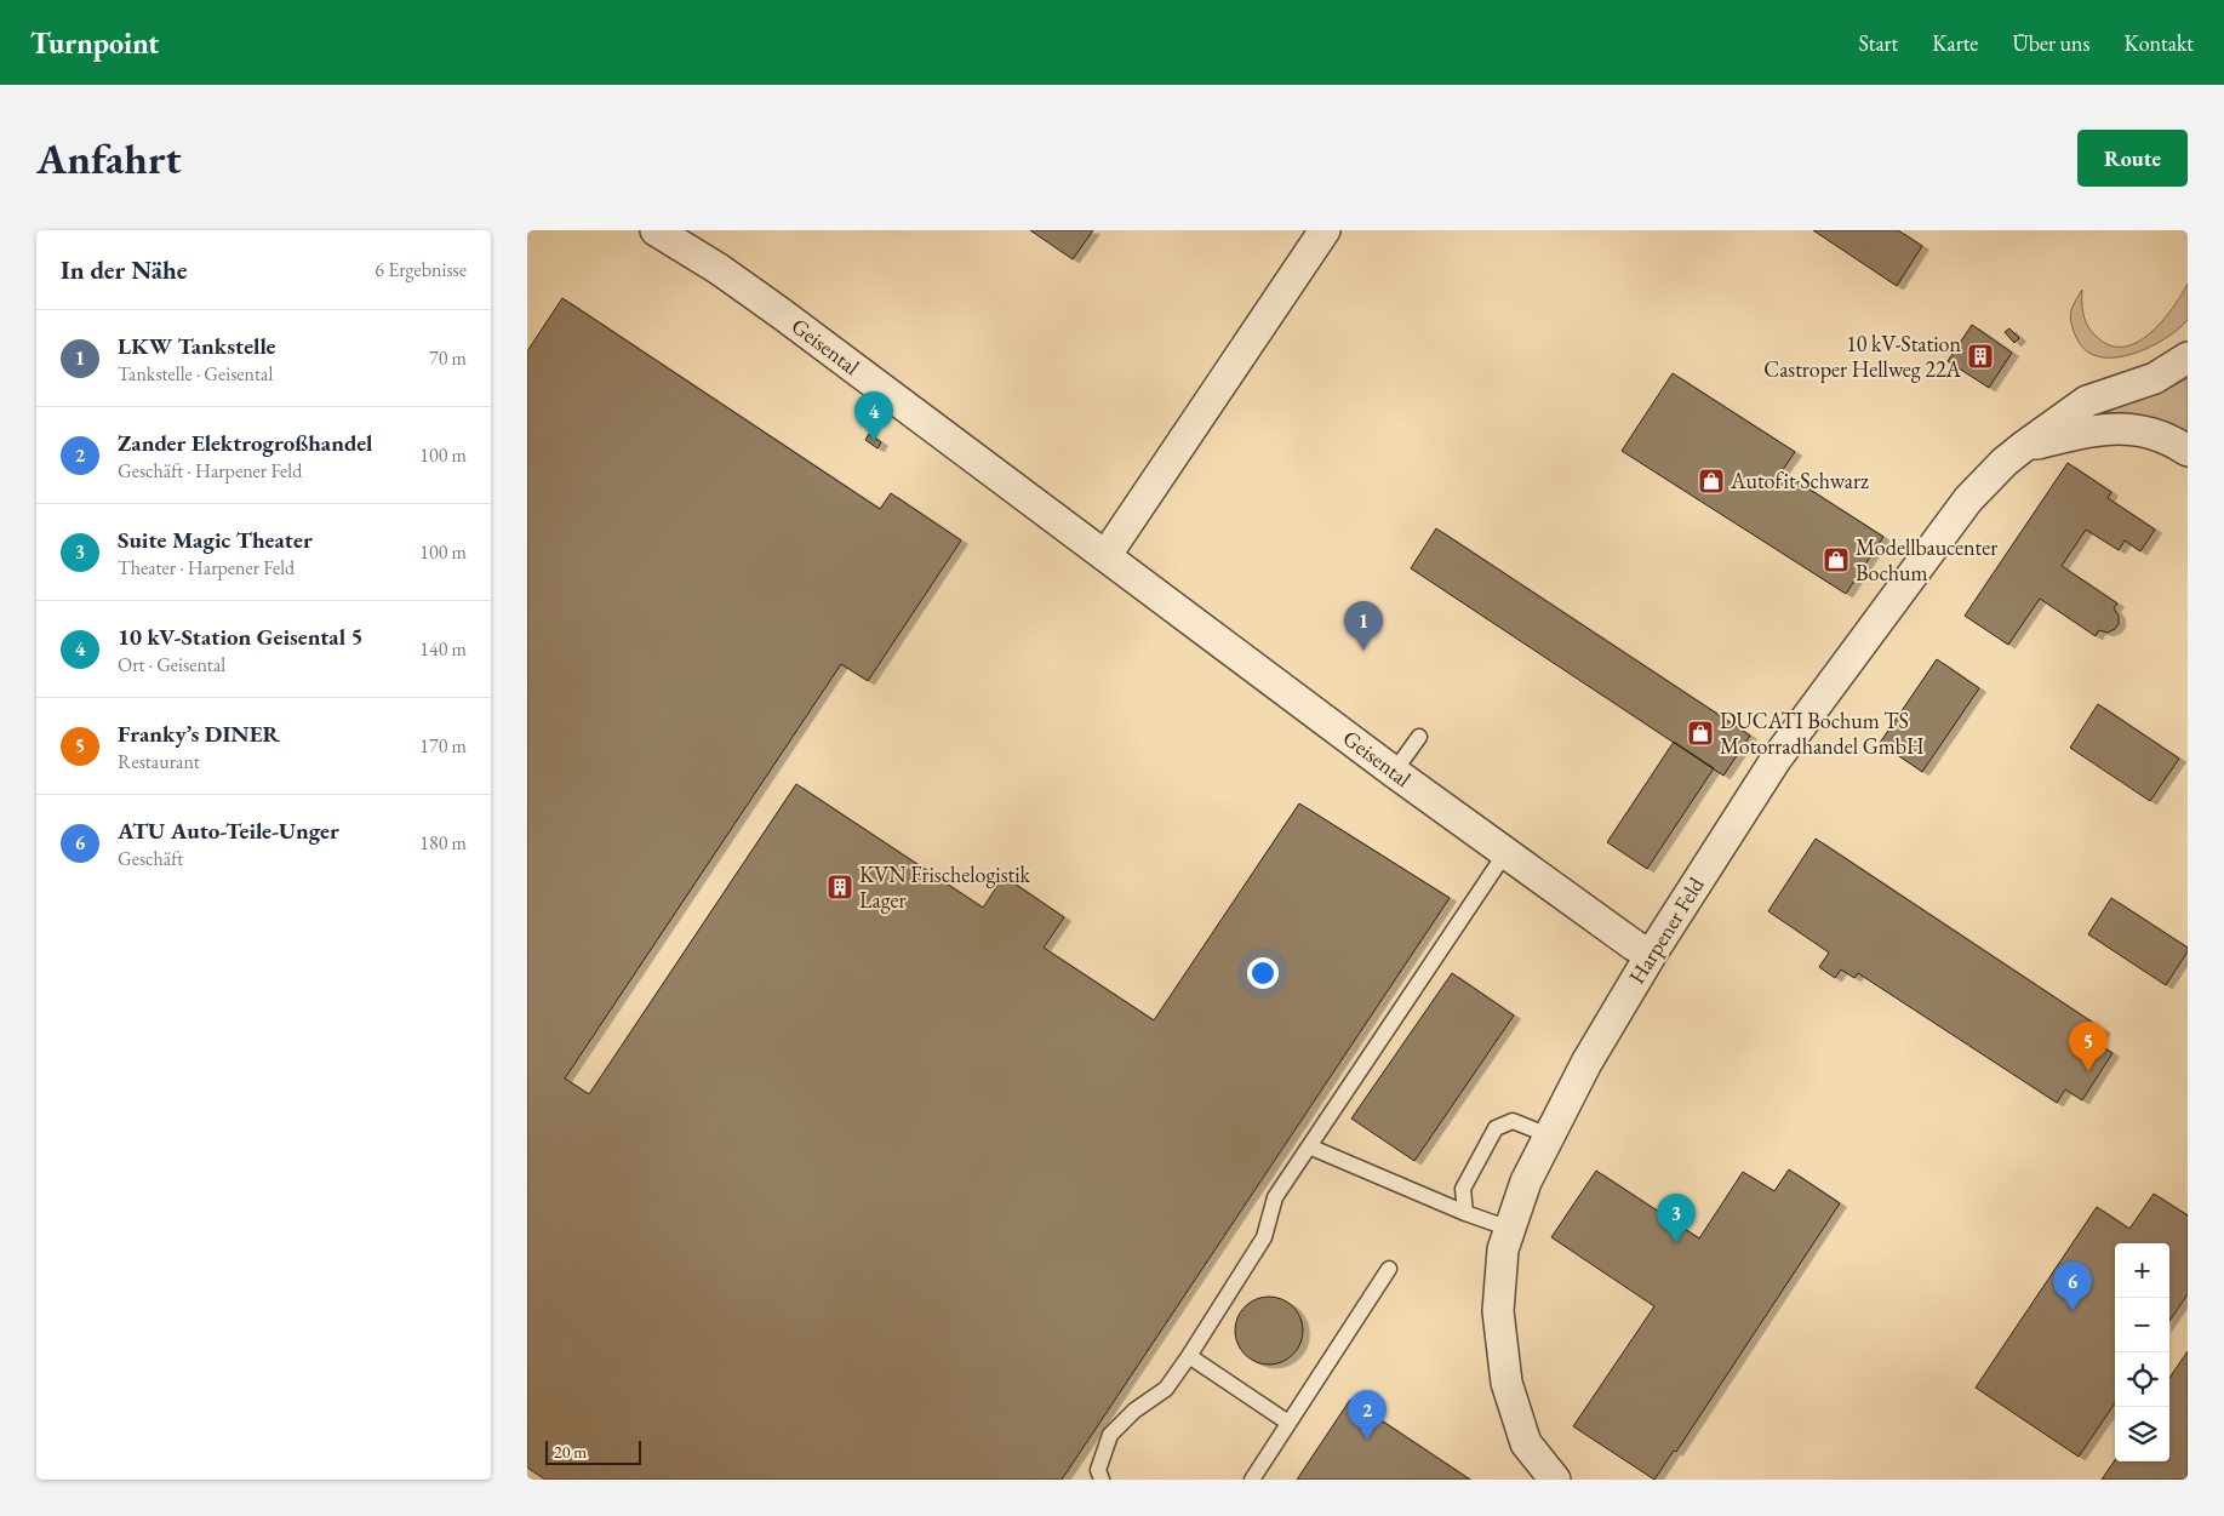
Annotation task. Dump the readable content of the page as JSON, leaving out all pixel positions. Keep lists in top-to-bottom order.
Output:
{
  "streets": {
    "street": ["Geisental", "Harpener Feld"]
  },
  "crossings": [
    ["Geisental", "Harpener Feld"]
  ],
  "places": {
    "building": ["10 kV-Station Castroper Hellweg 22A", "KVN Frischelogistik Lager"],
    "shop": ["Autofit Schwarz", "Modellbaucenter Bochum", "DUCATI Bochum TS Motorradhandel GmbH"]
  },
  "scale_bar": "20 m",
  "page": {
    "header": "Turnpoint",
    "nav": [
      "Start",
      "Karte",
      "Über uns",
      "Kontakt"
    ],
    "buttons": "Route",
    "title": "Anfahrt",
    "heading": ["In der Nähe", "6 Ergebnisse"],
    "list": [
      {
        "mark": "1",
        "name": "LKW Tankstelle",
        "note": "Tankstelle · Geisental",
        "value": "70 m"
      },
      {
        "mark": "2",
        "name": "Zander Elektrogroßhandel",
        "note": "Geschäft · Harpener Feld",
        "value": "100 m"
      },
      {
        "mark": "3",
        "name": "Suite Magic Theater",
        "note": "Theater · Harpener Feld",
        "value": "100 m"
      },
      {
        "mark": "4",
        "name": "10 kV-Station Geisental 5",
        "note": "Ort · Geisental",
        "value": "140 m"
      },
      {
        "mark": "5",
        "name": "Franky’s DINER",
        "note": "Restaurant",
        "value": "170 m"
      },
      {
        "mark": "6",
        "name": "ATU Auto-Teile-Unger",
        "note": "Geschäft",
        "value": "180 m"
      }
    ],
    "pins": [
      "4",
      "1",
      "5",
      "3",
      "6",
      "2"
    ],
    "map_buttons": ["+", "−"],
    "scale": "20 m"
  }
}
